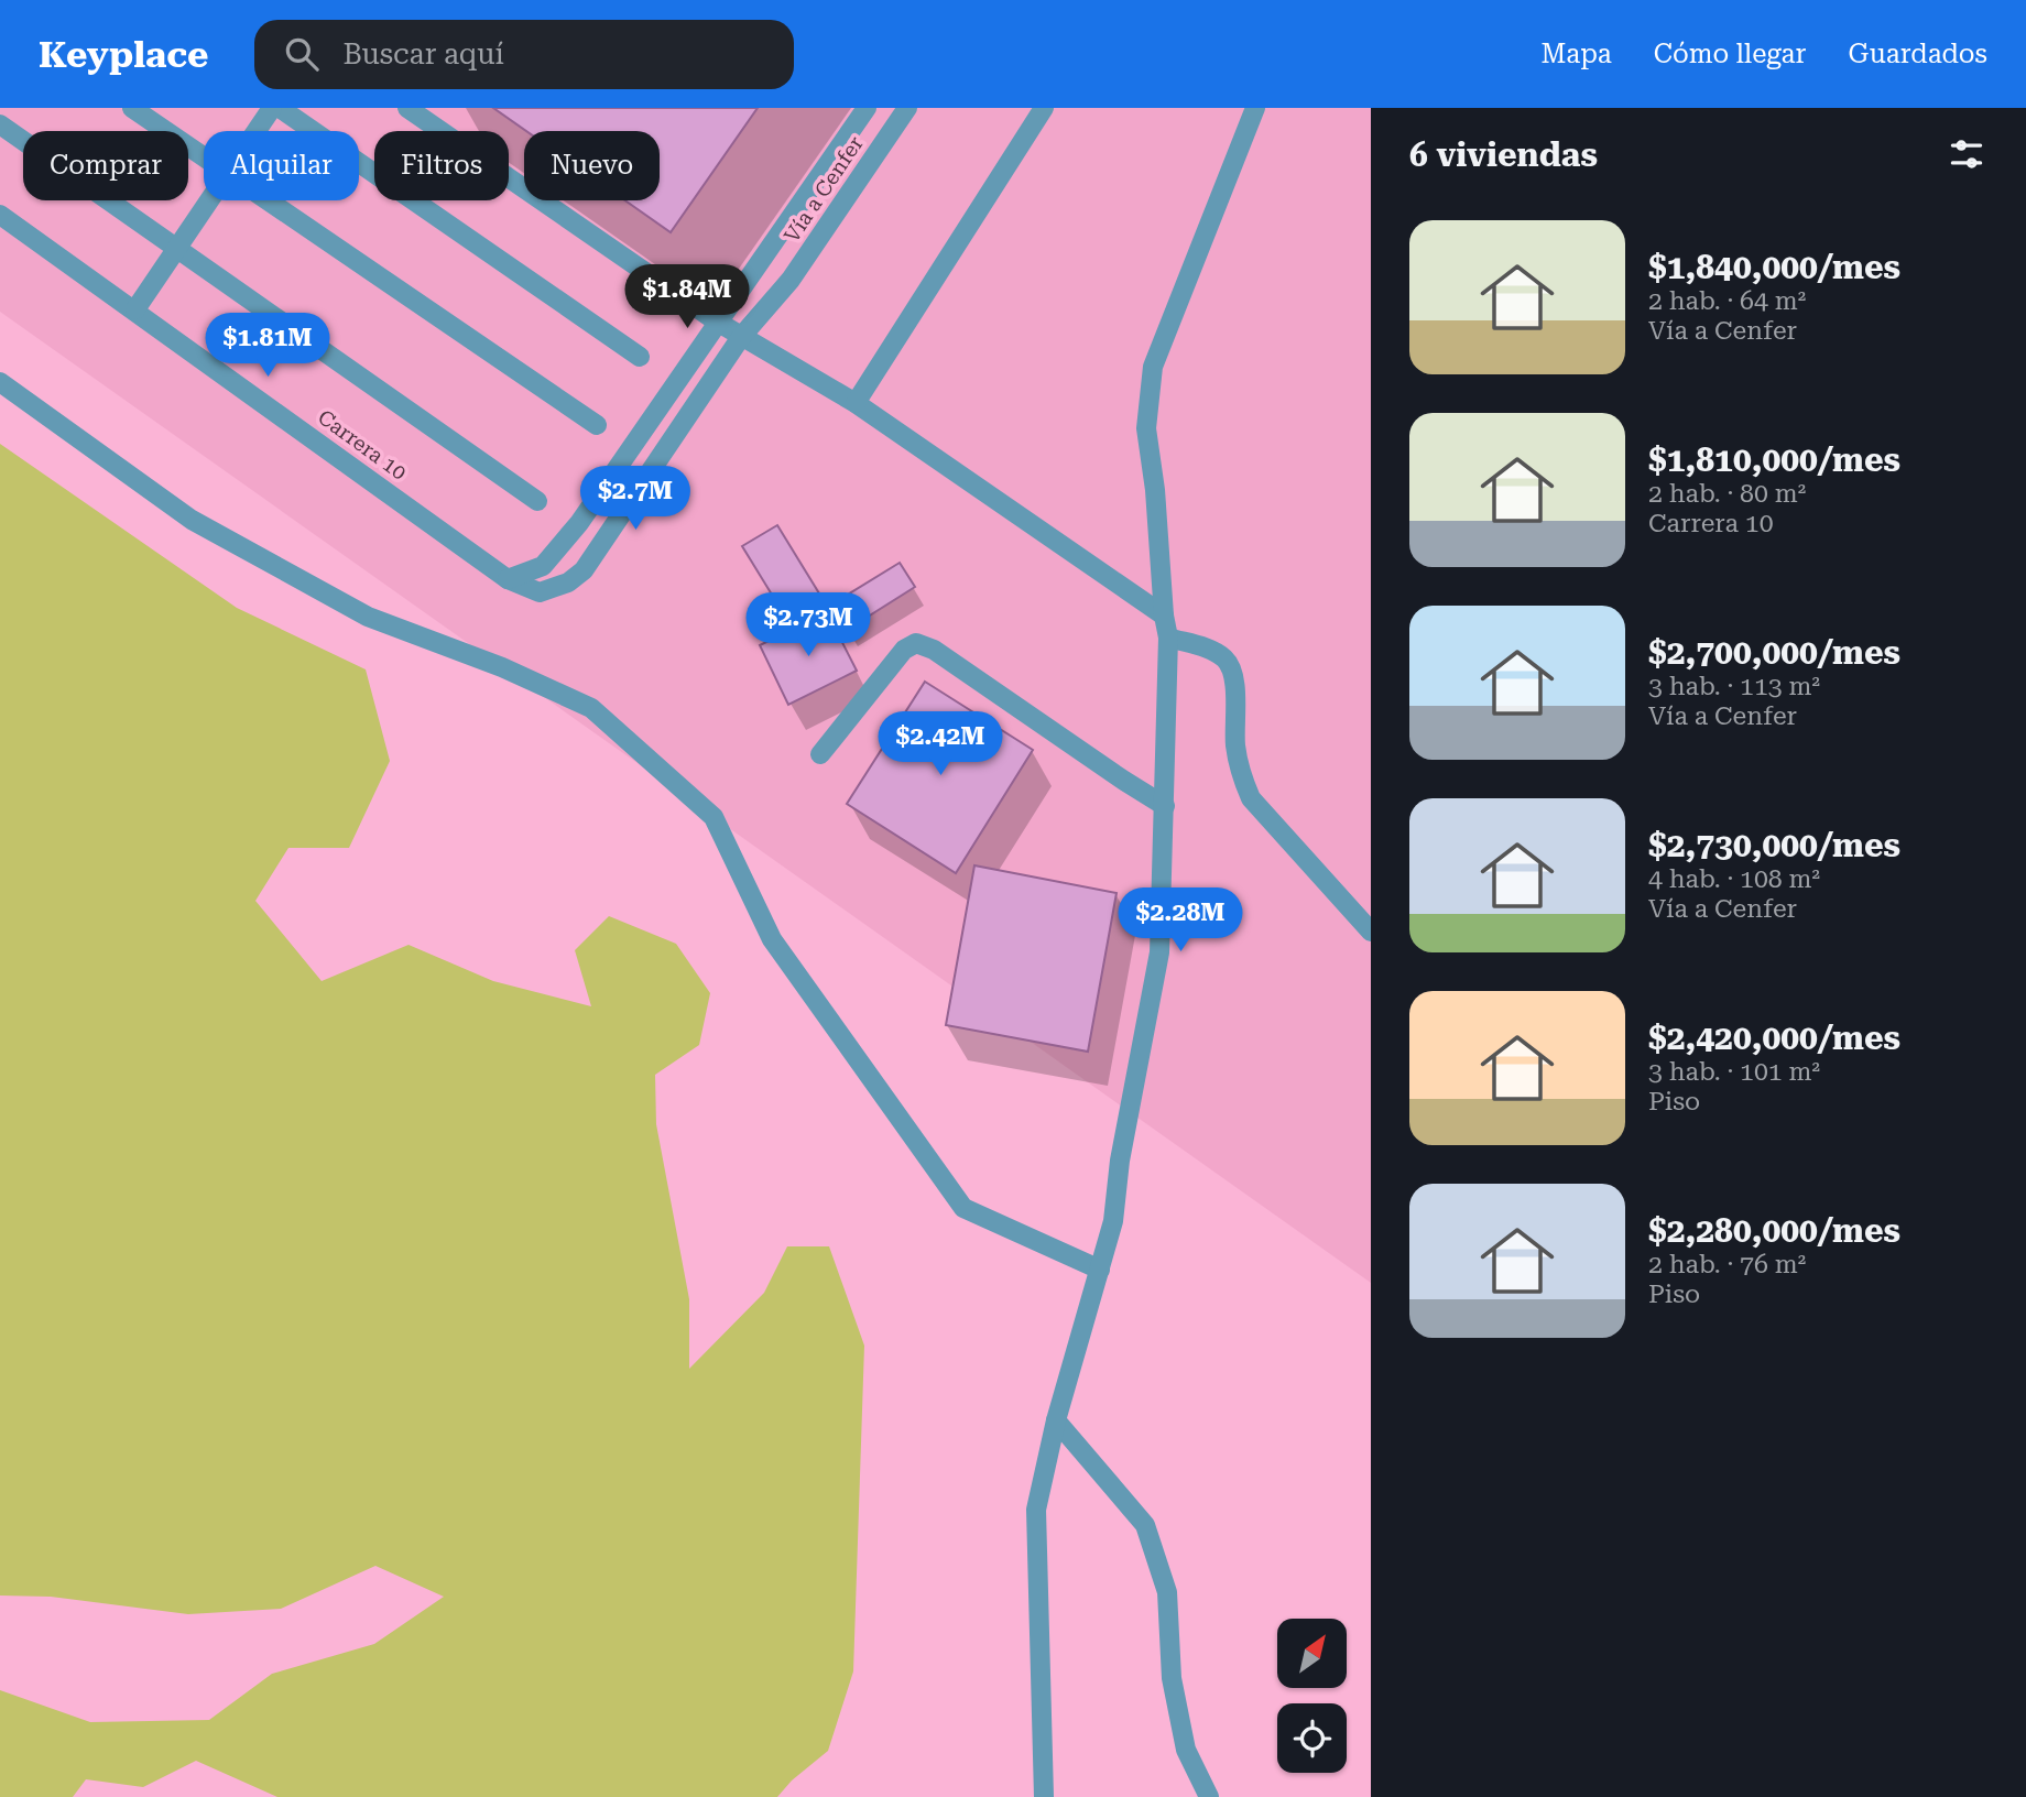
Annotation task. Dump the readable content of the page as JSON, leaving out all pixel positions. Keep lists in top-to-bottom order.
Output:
{
  "streets": {
    "street": ["Vía a Cenfer", "Carrera 10"]
  },
  "crossings": [
    ["Vía a Cenfer", "Carrera 10"]
  ],
  "north": "top right",
  "page": {
    "header": "Keyplace",
    "search": "Buscar aquí",
    "nav": ["Mapa", "Cómo llegar", "Guardados"],
    "heading": "6 viviendas",
    "chip": [
      "Comprar",
      "Alquilar",
      "Filtros",
      "Nuevo"
    ],
    "list": [
      {
        "name": "$1,840,000/mes",
        "note": "2 hab. · 64 m² · Vía a Cenfer"
      },
      {
        "name": "$1,810,000/mes",
        "note": "2 hab. · 80 m² · Carrera 10"
      },
      {
        "name": "$2,700,000/mes",
        "note": "3 hab. · 113 m² · Vía a Cenfer"
      },
      {
        "name": "$2,730,000/mes",
        "note": "4 hab. · 108 m² · Vía a Cenfer"
      },
      {
        "name": "$2,420,000/mes",
        "note": "3 hab. · 101 m² · Piso"
      },
      {
        "name": "$2,280,000/mes",
        "note": "2 hab. · 76 m² · Piso"
      }
    ],
    "price": [
      "$1.84M",
      "$1.81M",
      "$2.7M",
      "$2.73M",
      "$2.42M",
      "$2.28M"
    ]
  }
}
